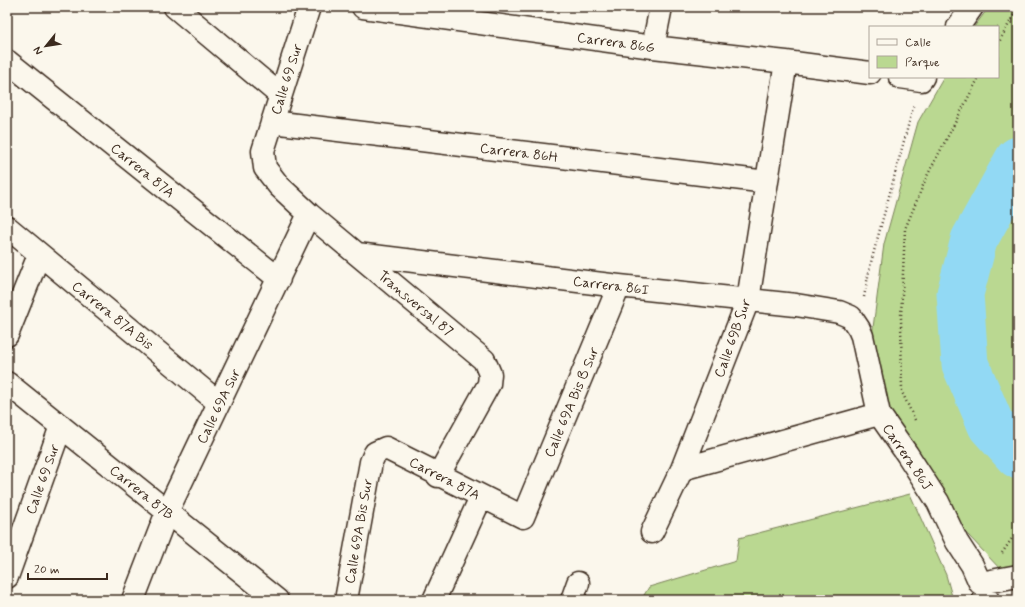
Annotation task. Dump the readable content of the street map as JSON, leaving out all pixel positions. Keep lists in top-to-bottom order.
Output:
{
  "streets": {
    "street": [
      "Carrera 86G",
      "Calle 69 Sur",
      "Carrera 86H",
      "Carrera 87A",
      "Carrera 86I",
      "Transversal 87",
      "Carrera 87A Bis",
      "Calle 69B Sur",
      "Calle 69A Bis B Sur",
      "Calle 69A Sur",
      "Carrera 86J",
      "Carrera 87B",
      "Calle 69A Bis Sur"
    ]
  },
  "crossings": [
    ["Carrera 86G", "Calle 69B Sur"],
    ["Calle 69 Sur", "Carrera 86H"],
    ["Calle 69 Sur", "Transversal 87"],
    ["Calle 69 Sur", "Carrera 87B"],
    ["Carrera 86H", "Calle 69B Sur"],
    ["Carrera 87A", "Transversal 87"],
    ["Carrera 87A", "Calle 69A Bis B Sur"],
    ["Carrera 87A", "Calle 69A Sur"],
    ["Carrera 87A", "Calle 69A Bis Sur"],
    ["Carrera 86I", "Transversal 87"],
    ["Carrera 86I", "Calle 69B Sur"],
    ["Carrera 86I", "Calle 69A Bis B Sur"],
    ["Transversal 87", "Calle 69A Sur"],
    ["Carrera 87A Bis", "Calle 69A Sur"],
    ["Calle 69B Sur", "Carrera 86J"],
    ["Calle 69A Sur", "Carrera 87B"]
  ],
  "legend": ["Calle", "Parque"],
  "scale_bar": "20 m",
  "north": "bottom left"
}
